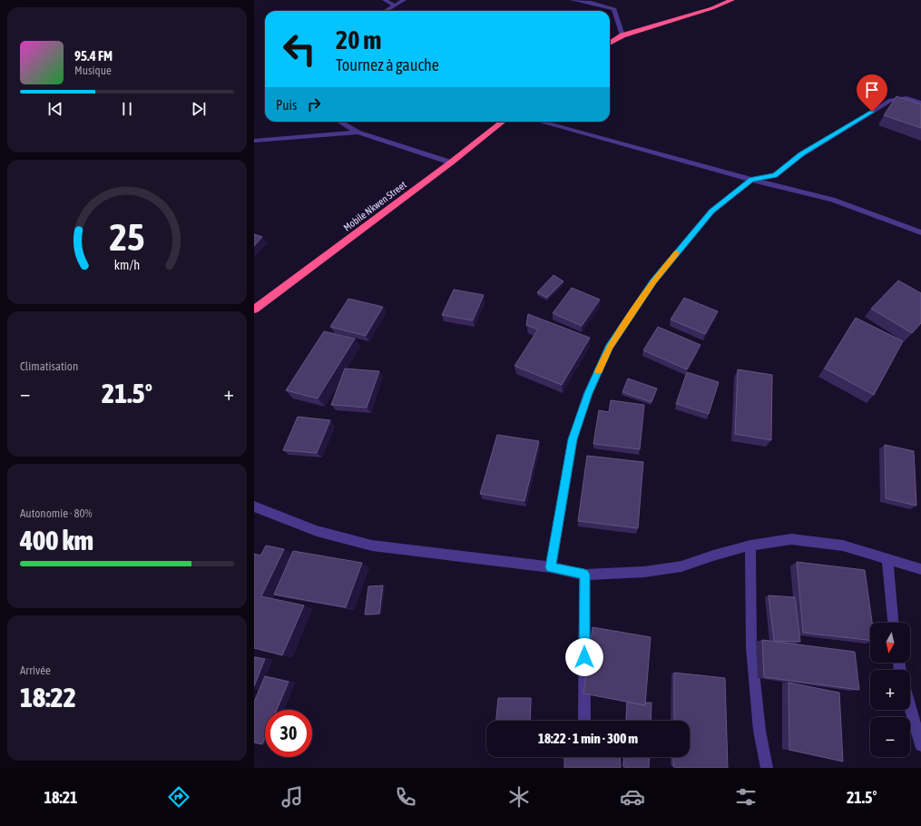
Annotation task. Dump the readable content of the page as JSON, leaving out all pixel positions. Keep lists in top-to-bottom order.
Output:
{
  "streets": {
    "highway": ["Mobile Nkwen Street"]
  },
  "north": "bottom",
  "page": {
    "turn": ["20 m", "Tournez à gauche"],
    "song": ["95.4 FM", "Musique"],
    "then": "Puis",
    "tile": [
      "Climatisation",
      ["Autonomie · 80%", "400 km"],
      ["Arrivée", "18:22"]
    ],
    "heat": ["−", "21.5°", "+"],
    "map_buttons": ["+", "−"],
    "limit": "30",
    "trip": "18:22 · 1 min · 300 m",
    "tabs": ["18:21", "21.5°"],
    "gauge": ["25", "km/h"]
  }
}
